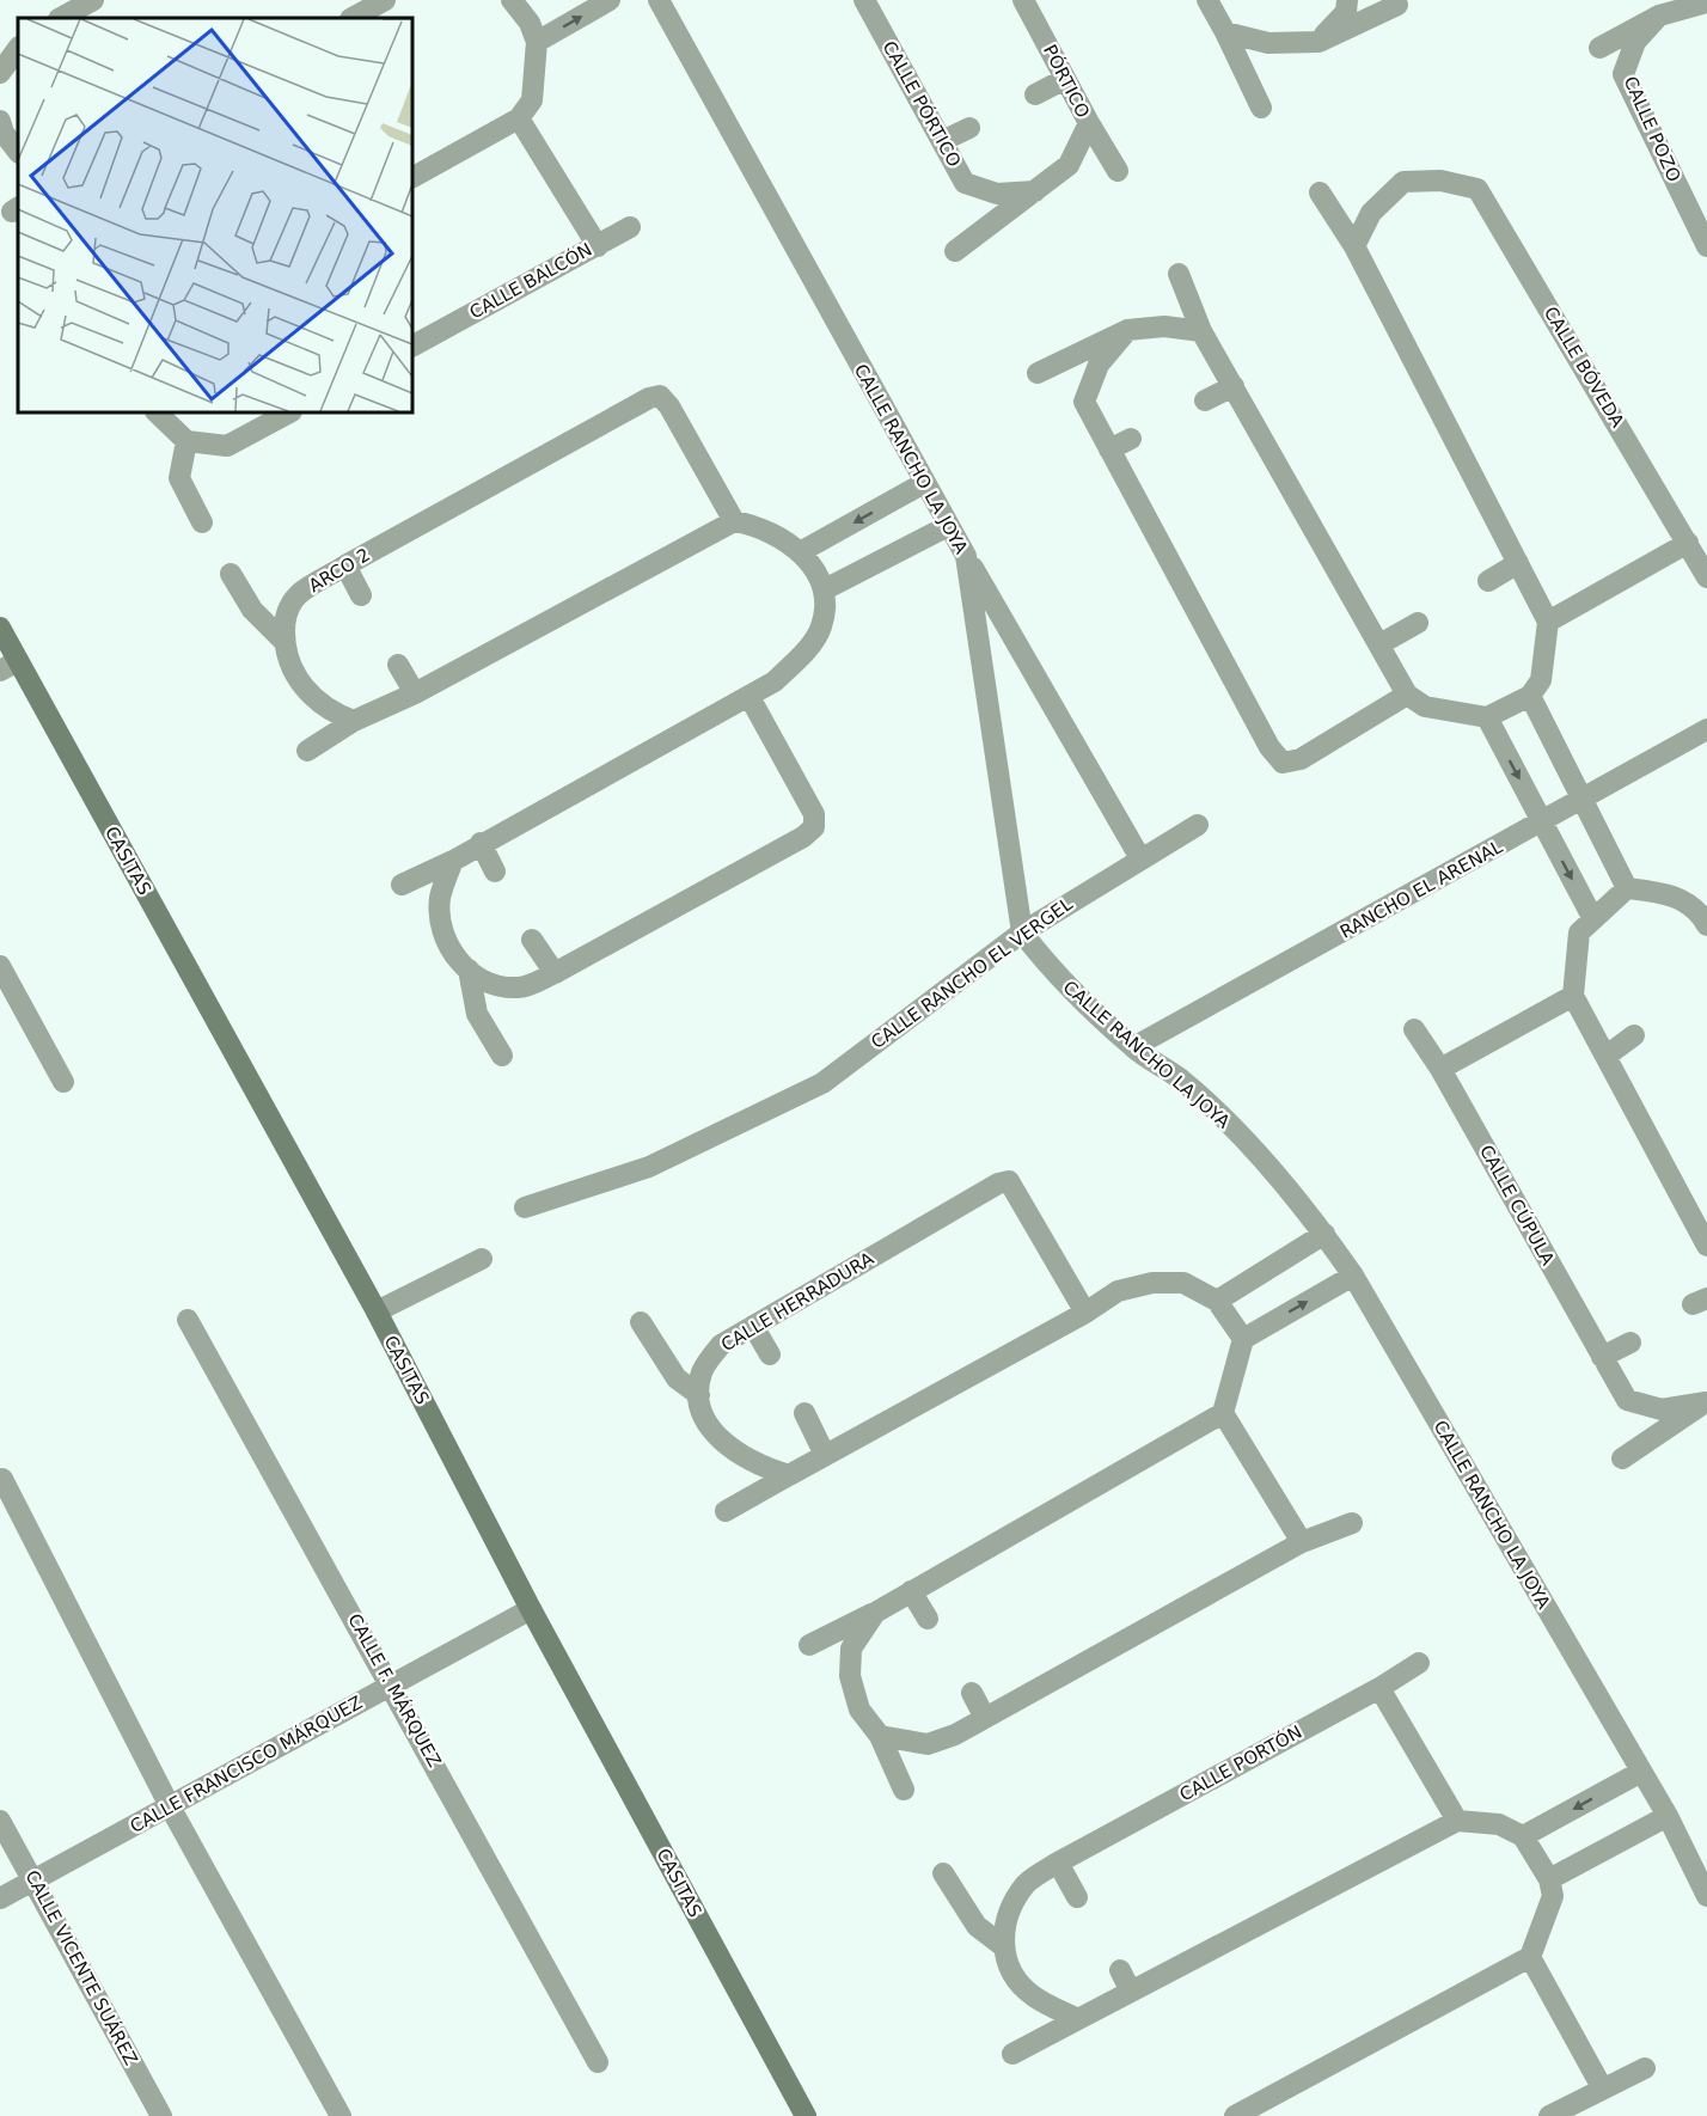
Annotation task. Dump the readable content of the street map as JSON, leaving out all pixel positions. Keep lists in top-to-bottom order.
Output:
{
  "streets": {
    "street": [
      "PÓRTICO",
      "CALLE PÓRTICO",
      "CALLE POZO",
      "CALLE BALCÓN",
      "CALLE BÓVEDA",
      "CALLE RANCHO LA JOYA",
      "ARCO 2",
      "CASITAS",
      "RANCHO EL ARENAL",
      "CALLE RANCHO EL VERGEL",
      "CALLE CÚPULA",
      "CALLE HERRADURA",
      "CALLE F. MÁRQUEZ",
      "CALLE PORTÓN",
      "CALLE FRANCISCO MÁRQUEZ",
      "CALLE VICENTE SUÁREZ"
    ]
  },
  "crossings": [
    ["PÓRTICO", "CALLE PÓRTICO"],
    ["CALLE RANCHO LA JOYA", "RANCHO EL ARENAL"],
    ["CALLE RANCHO LA JOYA", "CALLE RANCHO EL VERGEL"],
    ["CASITAS", "CALLE FRANCISCO MÁRQUEZ"],
    ["CALLE F. MÁRQUEZ", "CALLE FRANCISCO MÁRQUEZ"],
    ["CALLE FRANCISCO MÁRQUEZ", "CALLE VICENTE SUÁREZ"]
  ]
}
